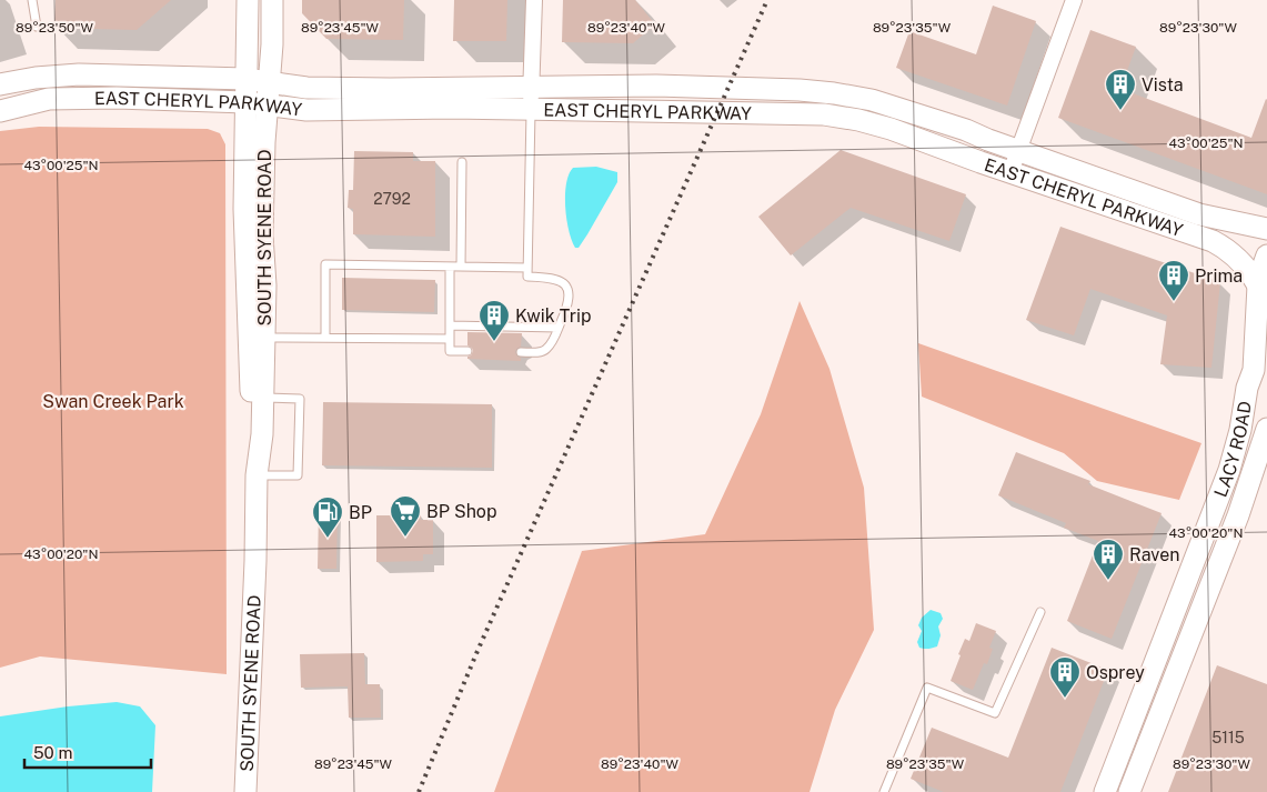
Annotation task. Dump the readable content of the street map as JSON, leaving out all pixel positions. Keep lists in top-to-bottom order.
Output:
{
  "streets": {
    "street": ["EAST CHERYL PARKWAY", "SOUTH SYENE ROAD", "LACY ROAD"]
  },
  "crossings": [
    ["EAST CHERYL PARKWAY", "SOUTH SYENE ROAD"],
    ["EAST CHERYL PARKWAY", "LACY ROAD"]
  ],
  "parks": ["Swan Creek Park"],
  "places": {
    "building": [
      "Vista",
      "Prima",
      "Kwik Trip",
      "Raven",
      "Osprey"
    ],
    "supermarket": ["BP Shop"],
    "fuel station": ["BP"]
  },
  "house_numbers": ["2792", "5115"],
  "scale_bar": "50 m",
  "coordinates": [
    "89°23'50\"W",
    "89°23'45\"W",
    "89°23'40\"W",
    "89°23'35\"W",
    "89°23'30\"W",
    "43°00'25\"N",
    "43°00'20\"N"
  ]
}
